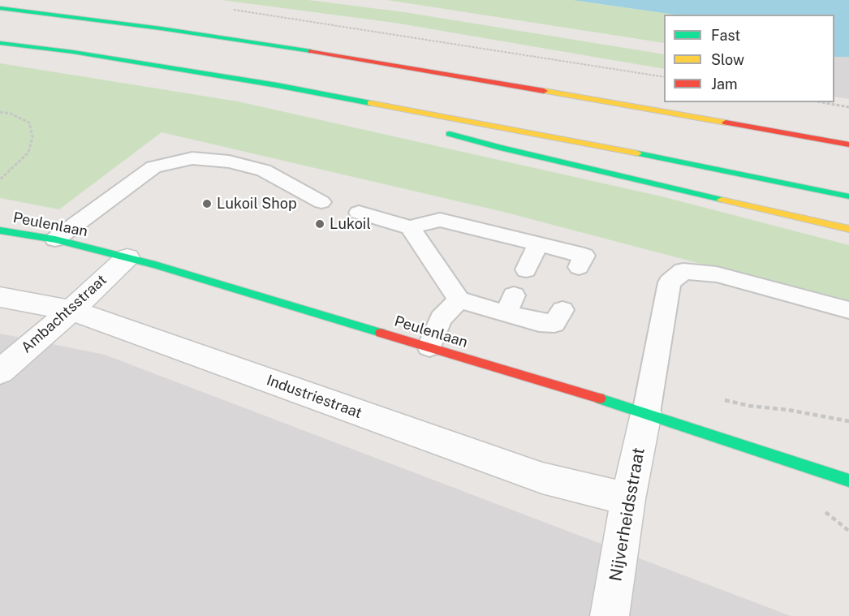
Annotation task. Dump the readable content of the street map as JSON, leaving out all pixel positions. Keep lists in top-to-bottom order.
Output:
{
  "streets": {
    "main road": ["Peulenlaan"],
    "street": ["Ambachtsstraat", "Industriestraat", "Nijverheidsstraat"]
  },
  "crossings": [
    ["Peulenlaan", "Ambachtsstraat"],
    ["Peulenlaan", "Nijverheidsstraat"],
    ["Ambachtsstraat", "Industriestraat"],
    ["Industriestraat", "Nijverheidsstraat"]
  ],
  "places": ["Lukoil Shop", "Lukoil"],
  "legend": ["Fast", "Slow", "Jam"]
}
